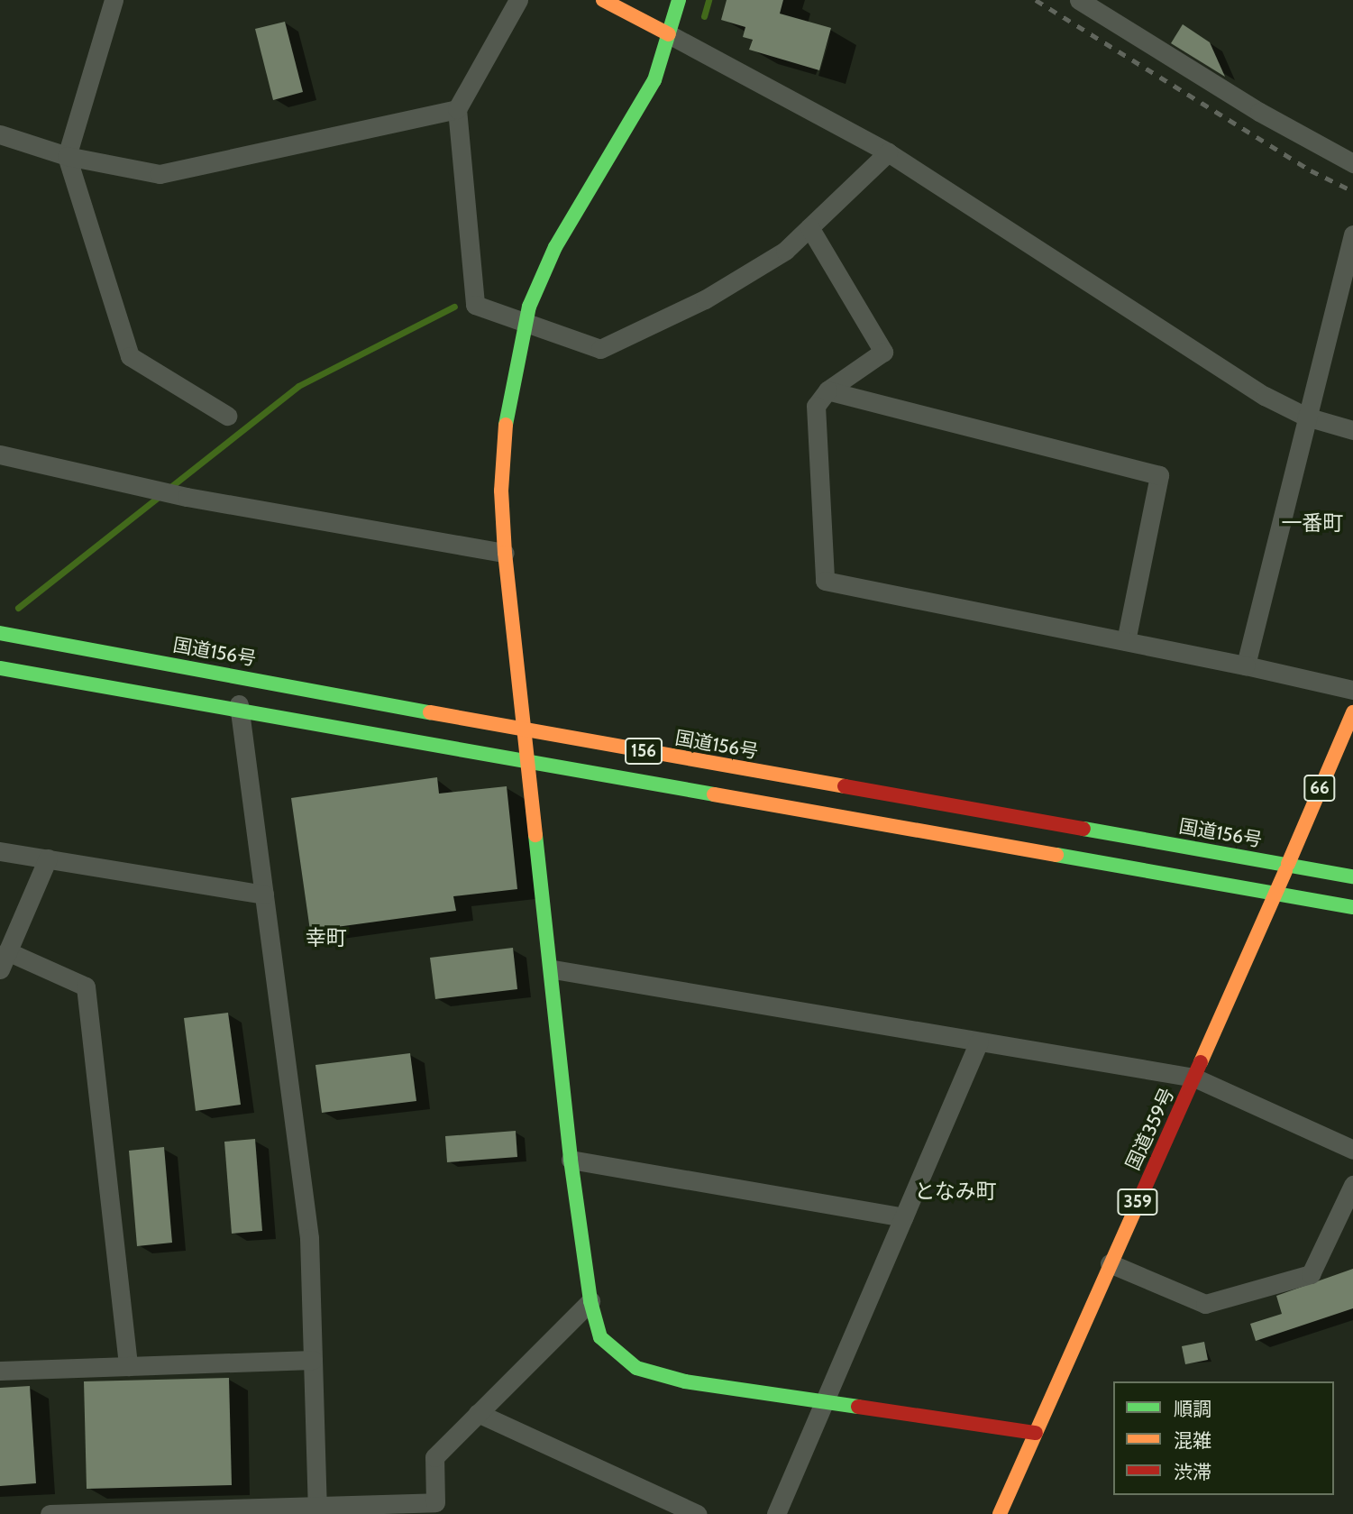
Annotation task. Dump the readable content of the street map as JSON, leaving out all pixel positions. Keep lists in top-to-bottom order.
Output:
{
  "streets": {
    "main road": [
      "国道156号",
      "156",
      "66",
      "国道359号",
      "359"
    ]
  },
  "crossings": [
    ["国道156号", "66"],
    ["国道156号", "国道359号"],
    ["156", "国道359号"],
    ["66", "国道359号"]
  ],
  "districts": ["一番町", "幸町", "となみ町"],
  "legend": ["順調", "混雑", "渋滞"]
}
